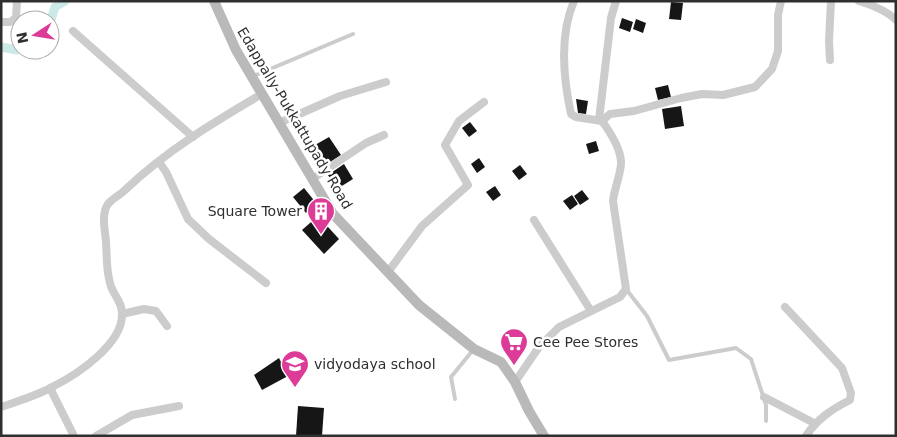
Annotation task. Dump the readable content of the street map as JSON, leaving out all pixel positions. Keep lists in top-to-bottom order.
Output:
{
  "streets": {
    "main road": ["Edappally-Pukkattupady Road"]
  },
  "places": {
    "building": ["Square Tower"],
    "supermarket": ["Cee Pee Stores"],
    "school or university": ["vidyodaya school"]
  },
  "north": "left"
}
